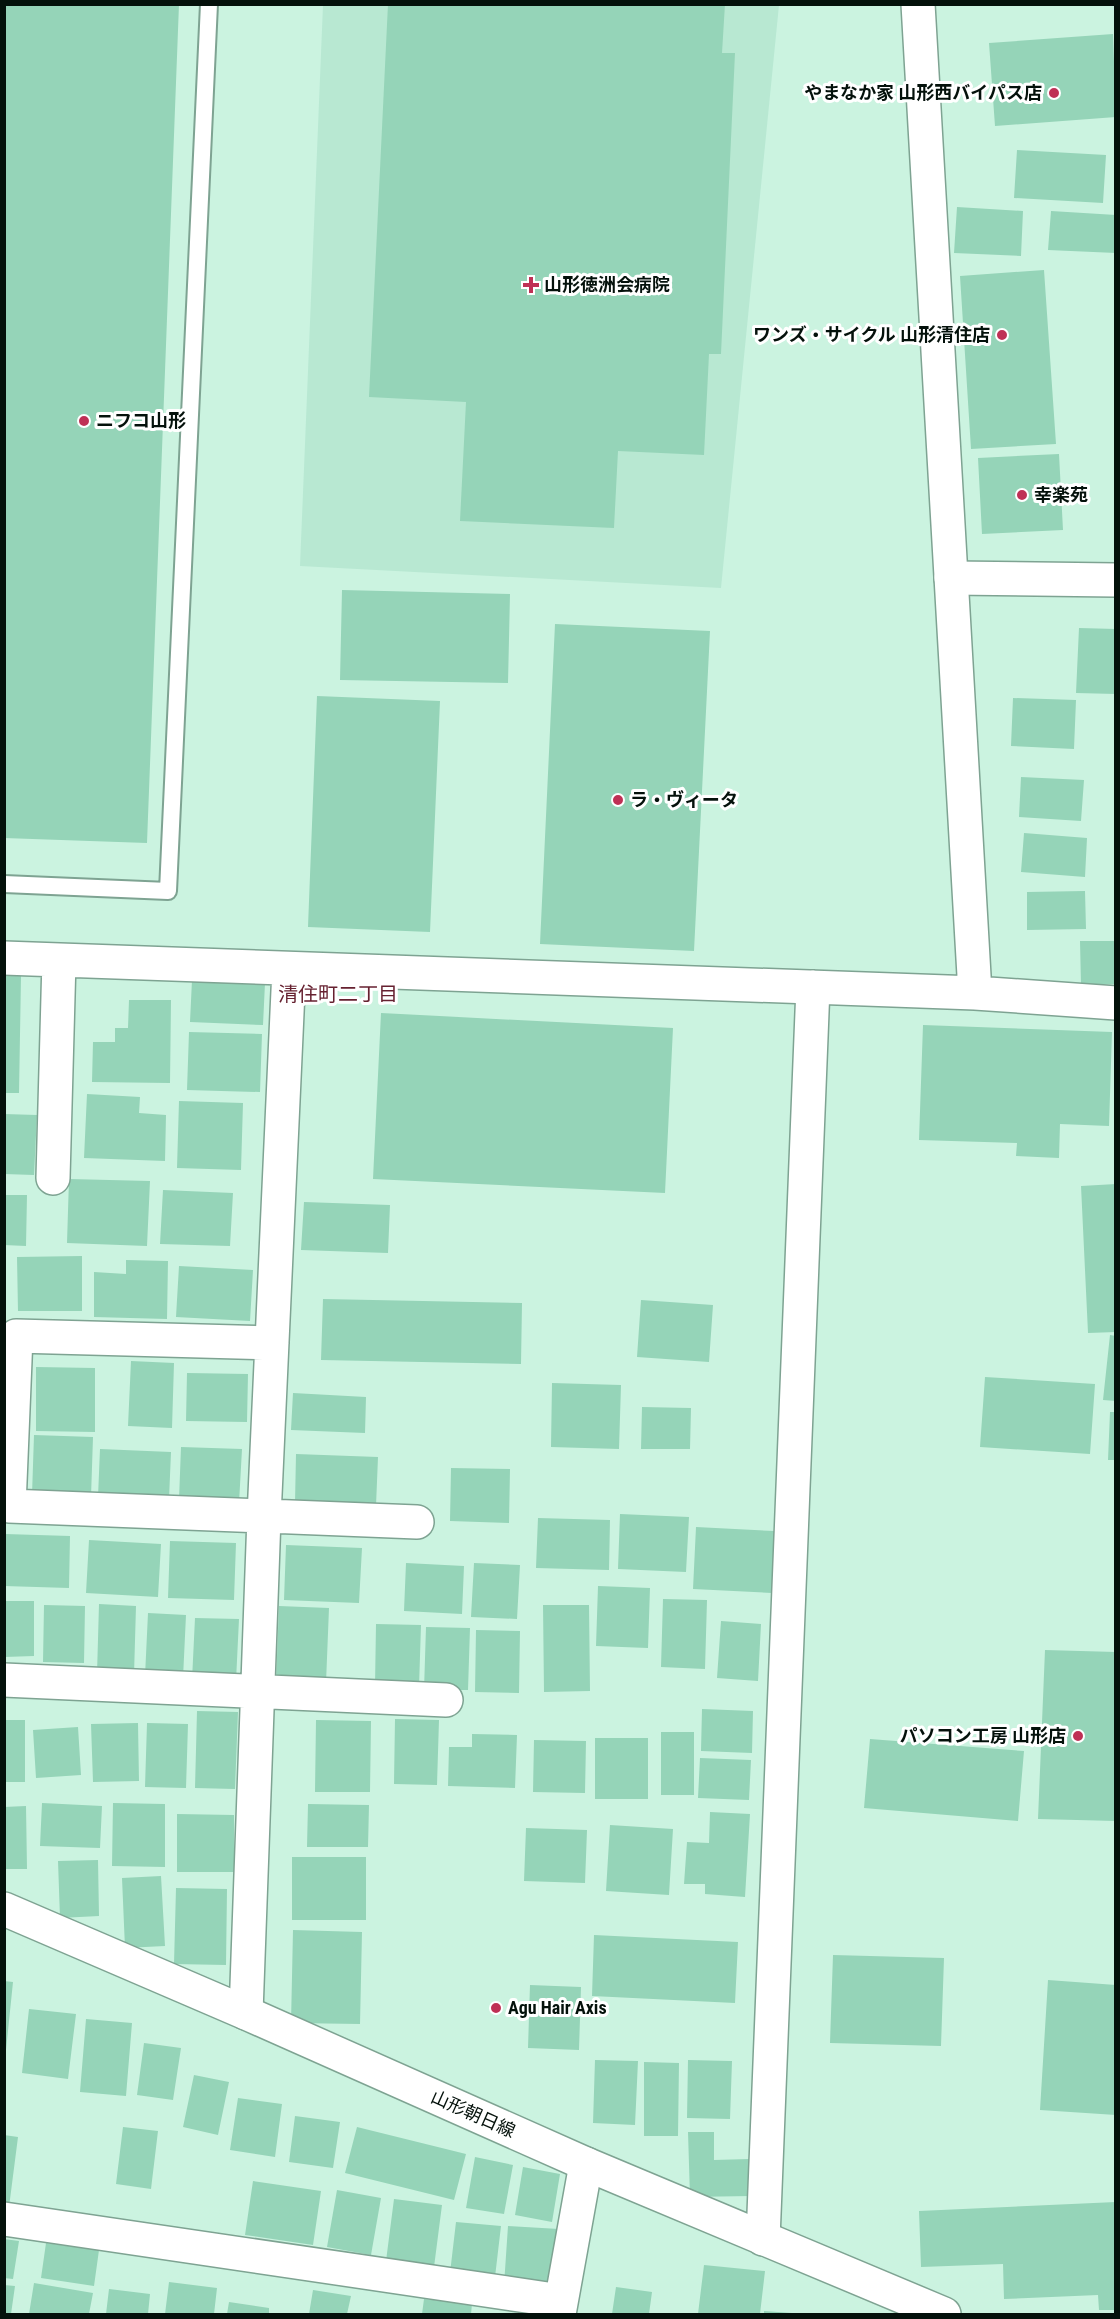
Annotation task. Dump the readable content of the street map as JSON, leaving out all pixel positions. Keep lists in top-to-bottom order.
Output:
{
  "streets": {
    "street": ["山形朝日線"]
  },
  "districts": ["清住町二丁目"],
  "places": {
    "other": [
      "やまなか家 山形西バイパス店",
      "ワンズ・サイクル 山形清住店",
      "ニフコ山形",
      "幸楽苑",
      "ラ・ヴィータ",
      "パソコン工房 山形店",
      "Agu Hair Axis"
    ],
    "health": ["山形徳洲会病院"]
  }
}
